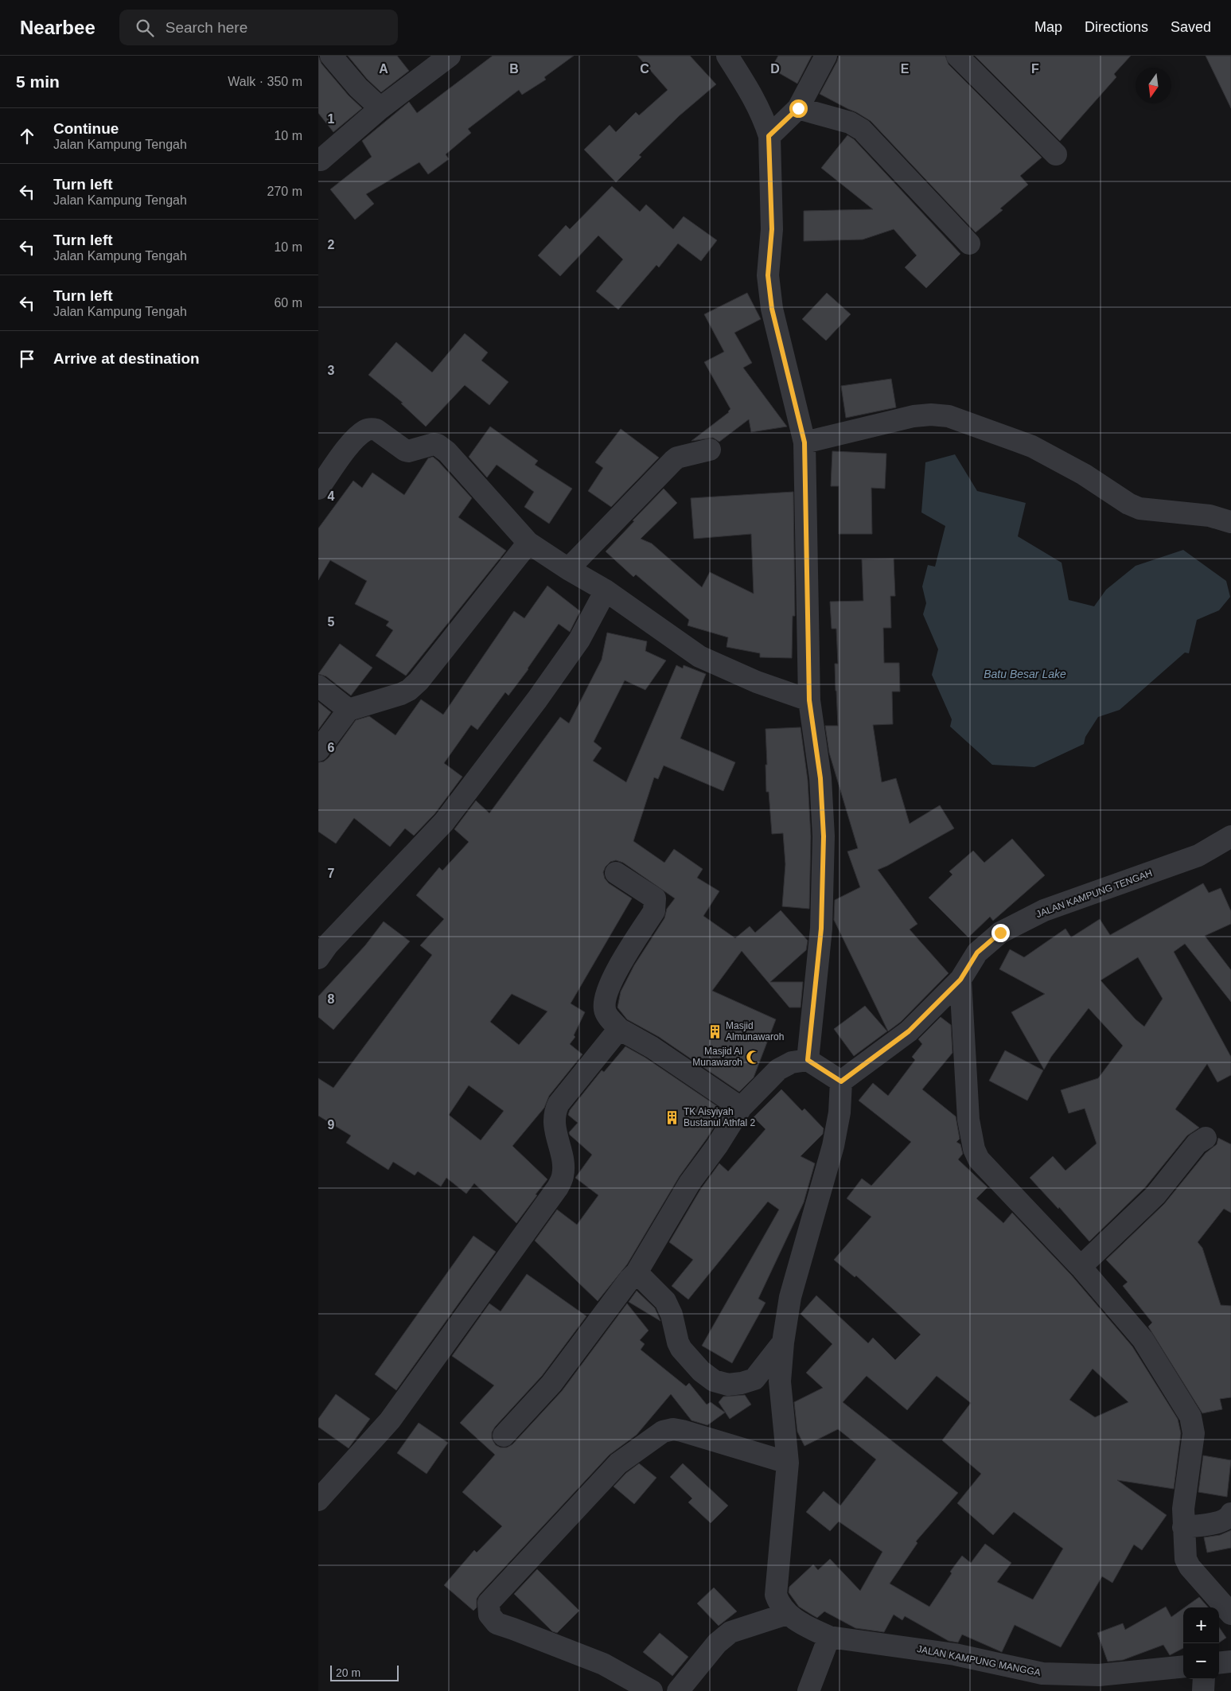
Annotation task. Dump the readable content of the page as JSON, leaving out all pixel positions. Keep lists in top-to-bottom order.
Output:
{
  "streets": {
    "street": ["JALAN KAMPUNG TENGAH", "JALAN KAMPUNG MANGGA"]
  },
  "water": ["Batu Besar Lake"],
  "places": {
    "building": ["Masjid Almunawaroh", "TK Aisyiyah Bustanul Athfal 2"],
    "mosque": ["Masjid Al Munawaroh"]
  },
  "scale_bar": "20 m",
  "north": "bottom",
  "page": {
    "header": "Nearbee",
    "search": "Search here",
    "nav": ["Map", "Directions", "Saved"],
    "heading": ["5 min", "Walk · 350 m"],
    "list": [
      ["Continue", "Jalan Kampung Tengah", "10 m"],
      ["Turn left", "Jalan Kampung Tengah", "270 m"],
      ["Turn left", "Jalan Kampung Tengah", "10 m"],
      ["Turn left", "Jalan Kampung Tengah", "60 m"],
      "Arrive at destination"
    ],
    "map_buttons": ["+", "−"],
    "scale": "20 m"
  },
  "grid": {
    "columns": [
      "A",
      "B",
      "C",
      "D",
      "E",
      "F"
    ],
    "rows": [
      "1",
      "2",
      "3",
      "4",
      "5",
      "6",
      "7",
      "8",
      "9"
    ]
  }
}
